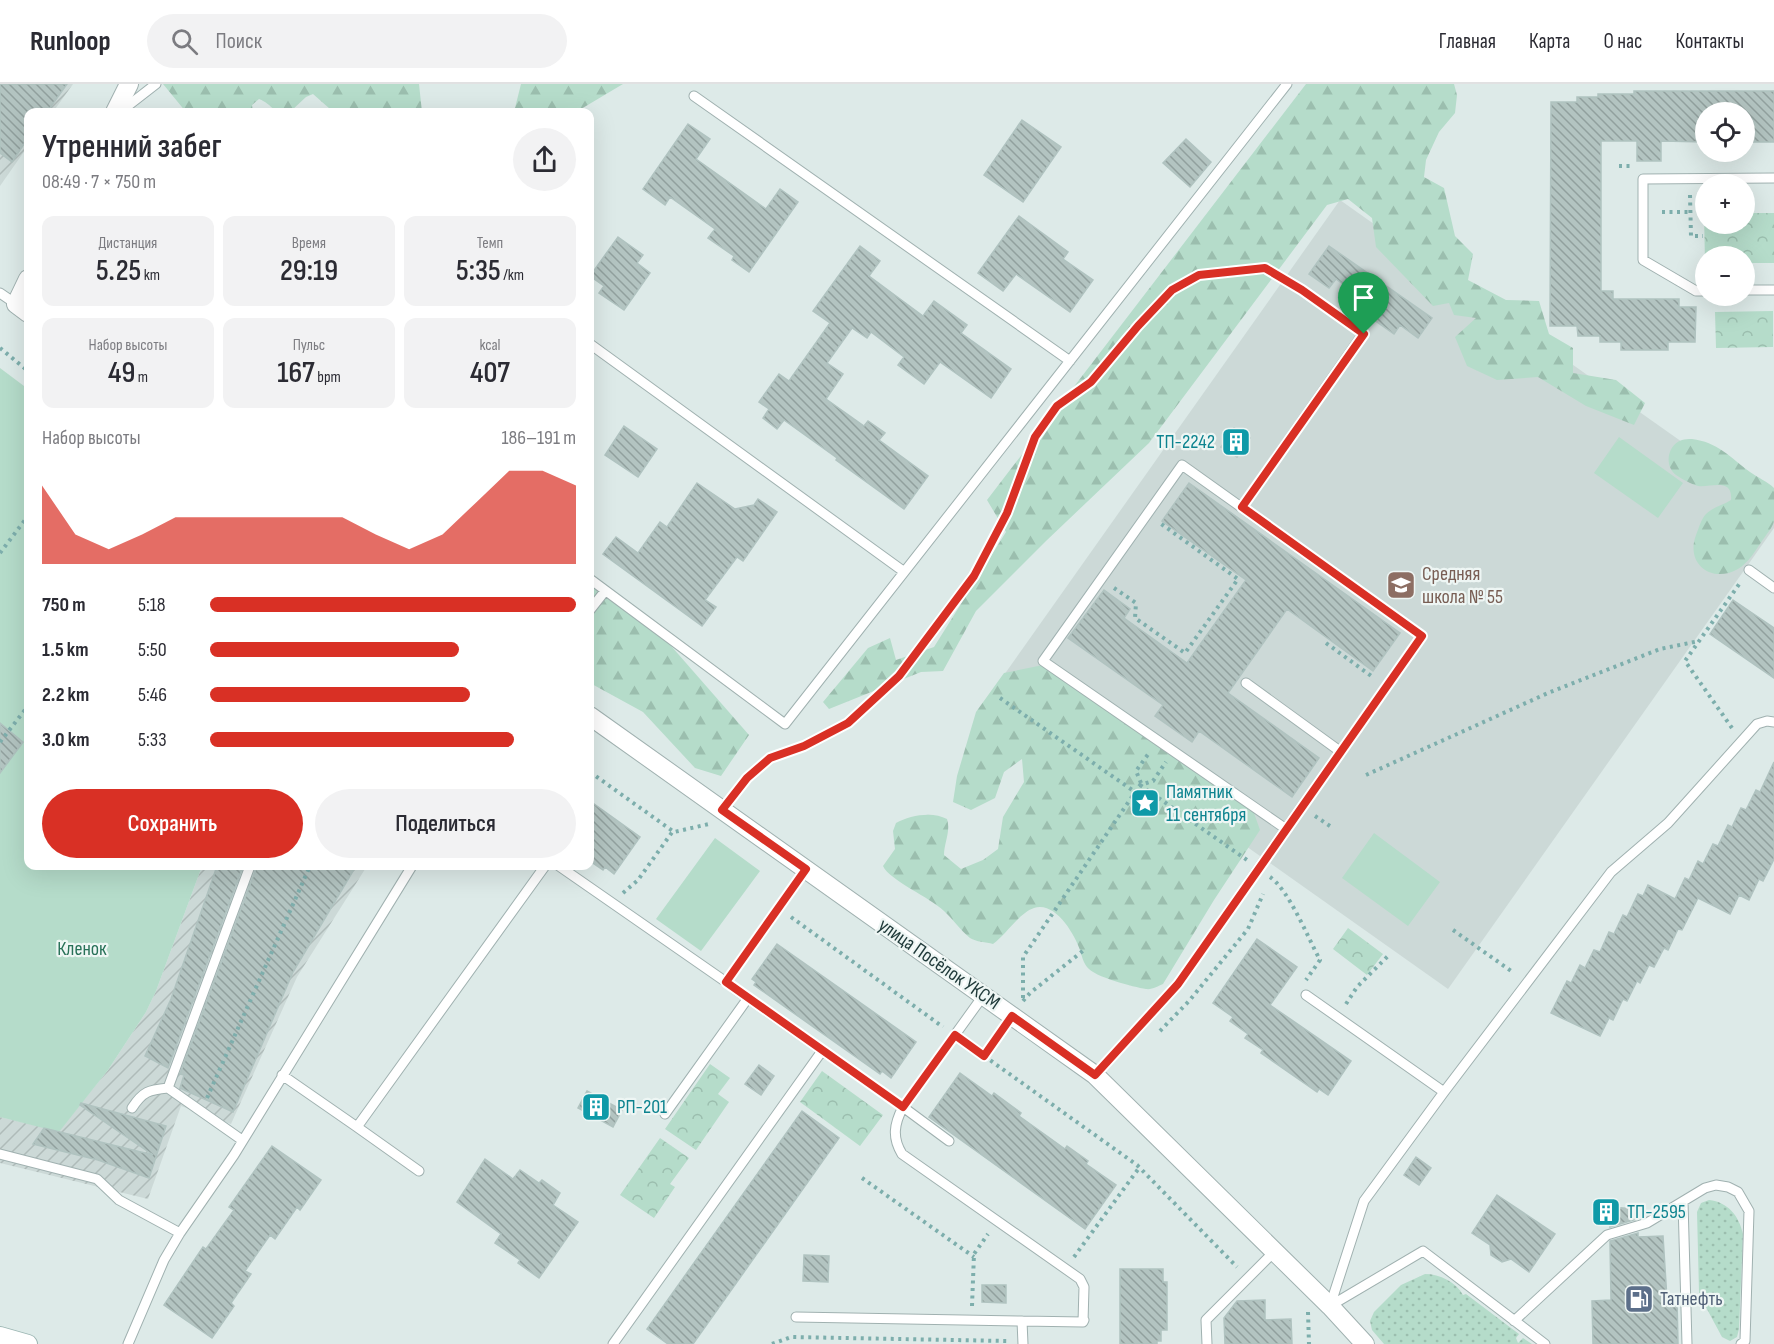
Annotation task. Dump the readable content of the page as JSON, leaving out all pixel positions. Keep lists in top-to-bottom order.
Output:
{
  "streets": {
    "street": ["улица Посёлок УКСМ"]
  },
  "parks": ["Кленок"],
  "places": {
    "building": ["ТП-2242", "РП-201", "ТП-2595"],
    "school or university": ["Средняя школа № 55"],
    "place": ["Памятник 11 сентября"],
    "fuel station": ["Татнефть"]
  },
  "page": {
    "header": "Runloop",
    "search": "Поиск",
    "nav": [
      "Главная",
      "Карта",
      "О нас",
      "Контакты"
    ],
    "map_buttons": ["+", "−"],
    "heading": ["Утренний забег", "08:49 · 7 × 750 m"],
    "stats": [
      ["Дистанция", "5.25 km"],
      ["Время", "29:19"],
      ["Темп", "5:35 /km"],
      ["Набор высоты", "49 m"],
      ["Пульс", "167 bpm"],
      ["kcal", "407"]
    ],
    "chart": ["Набор высоты", "186–191 m"],
    "list": [
      {
        "name": "750 m",
        "note": "5:18"
      },
      {
        "name": "1.5 km",
        "note": "5:50"
      },
      {
        "name": "2.2 km",
        "note": "5:46"
      },
      {
        "name": "3.0 km",
        "note": "5:33"
      }
    ],
    "buttons": ["Сохранить", "Поделиться"]
  }
}
